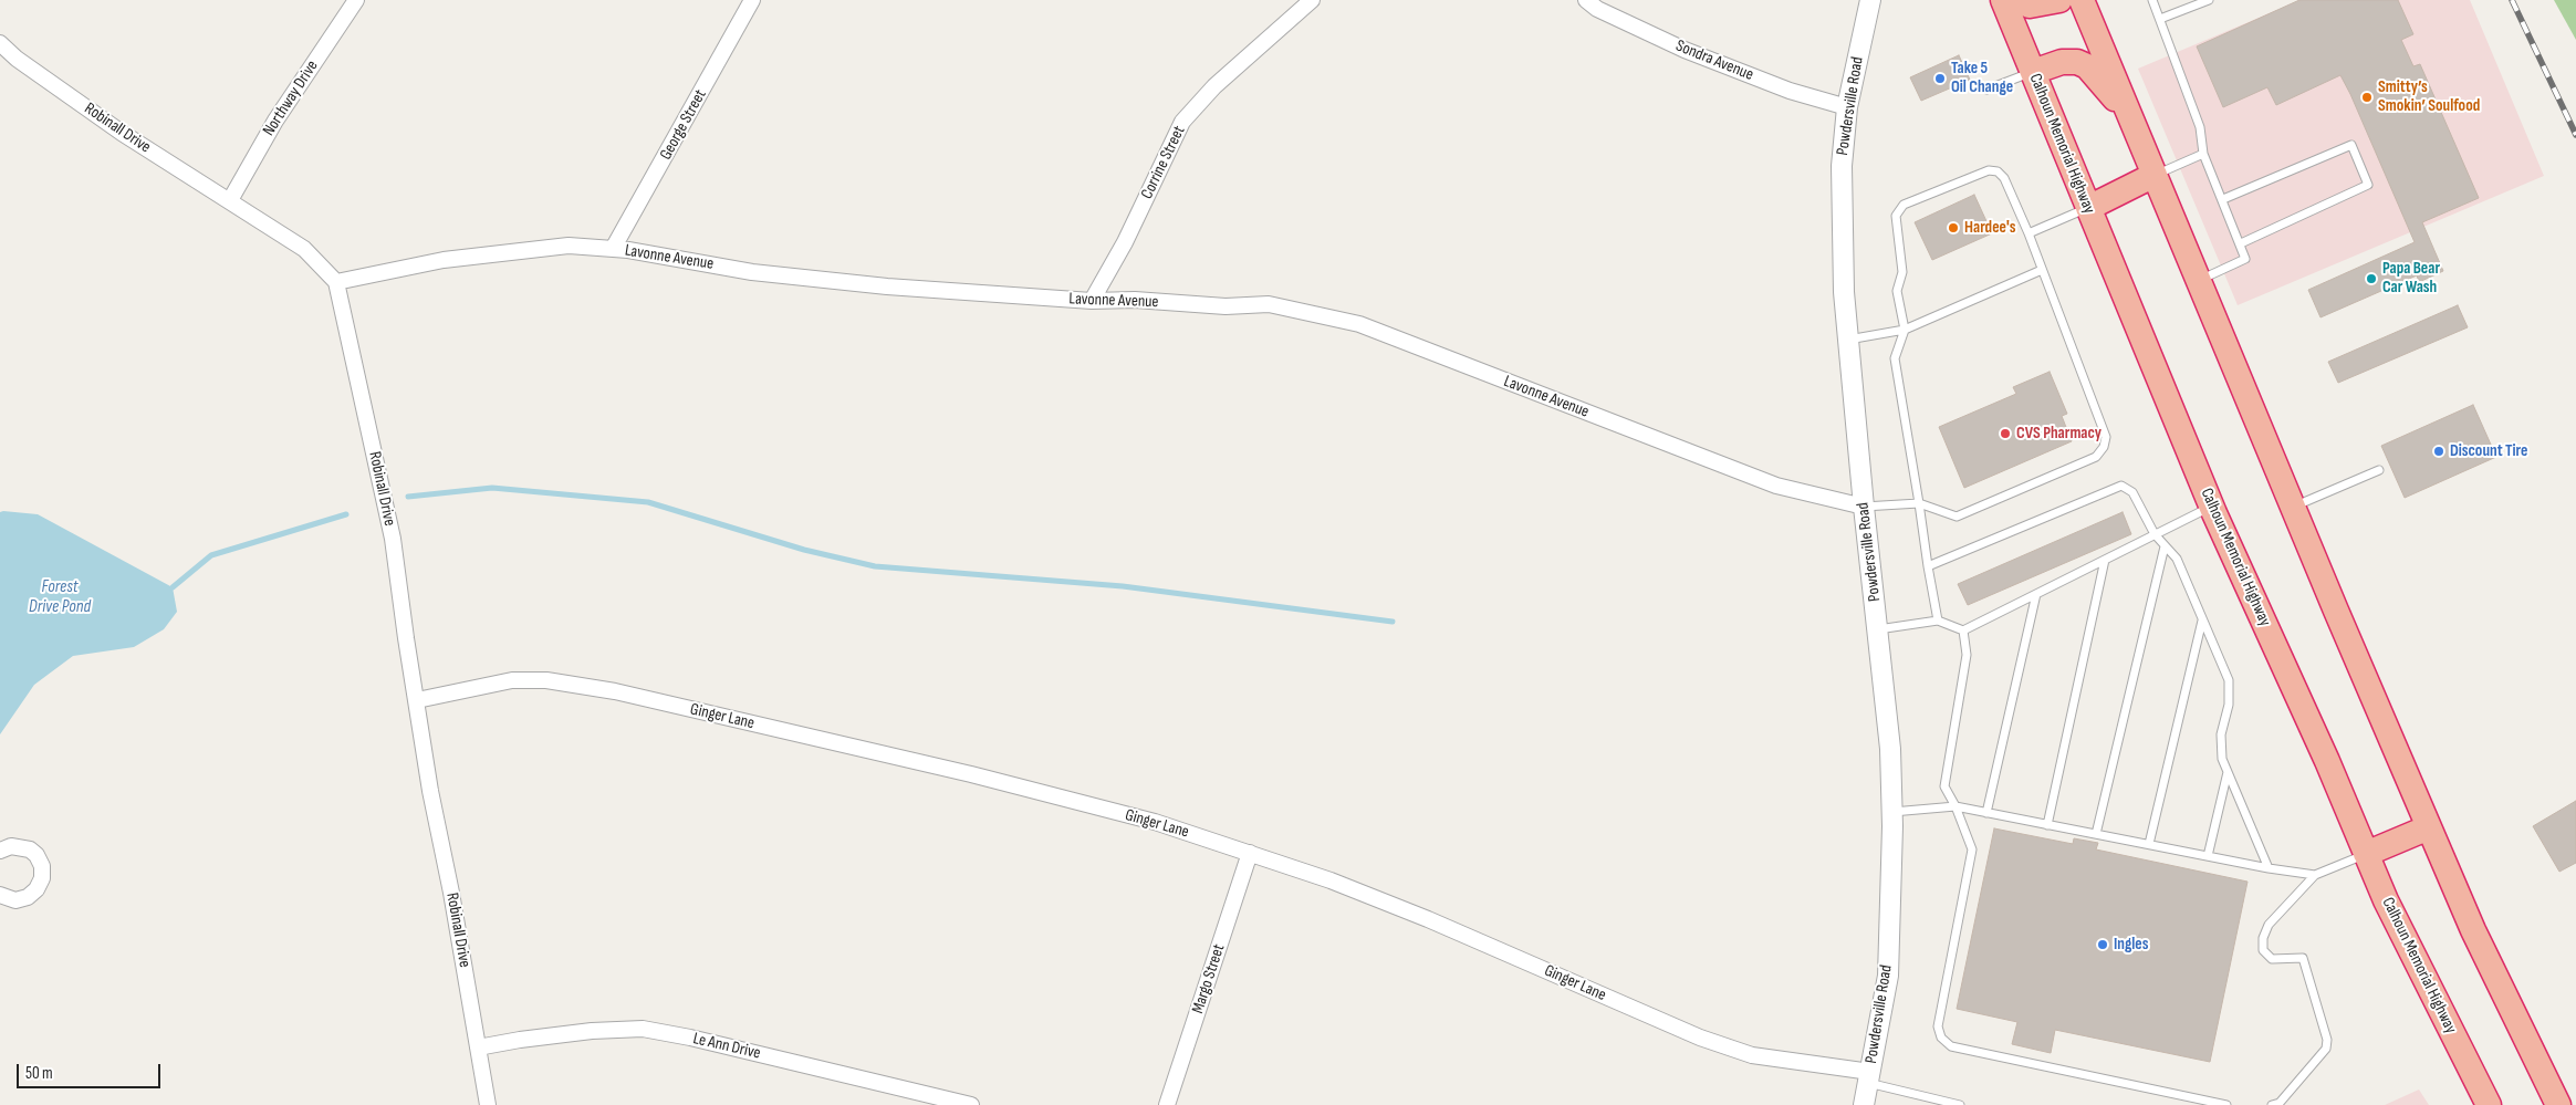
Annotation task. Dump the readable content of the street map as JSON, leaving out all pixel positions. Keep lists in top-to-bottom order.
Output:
{
  "streets": {
    "highway": ["Calhoun Memorial Highway"],
    "street": [
      "Sondra Avenue",
      "Northway Drive",
      "Powdersville Road",
      "George Street",
      "Robinall Drive",
      "Corrine Street",
      "Lavonne Avenue",
      "Ginger Lane",
      "Margo Street",
      "Le Ann Drive"
    ]
  },
  "crossings": [
    ["Sondra Avenue", "Powdersville Road"],
    ["Northway Drive", "Robinall Drive"],
    ["Powdersville Road", "Lavonne Avenue"],
    ["Powdersville Road", "Ginger Lane"],
    ["George Street", "Lavonne Avenue"],
    ["Robinall Drive", "Lavonne Avenue"],
    ["Robinall Drive", "Ginger Lane"],
    ["Robinall Drive", "Le Ann Drive"],
    ["Corrine Street", "Lavonne Avenue"],
    ["Ginger Lane", "Margo Street"]
  ],
  "water": ["Forest Drive Pond"],
  "places": [
    "Take 5 Oil Change",
    "Smitty’s Smokin’ Soulfood",
    "Hardee's",
    "Papa Bear Car Wash",
    "CVS Pharmacy",
    "Discount Tire",
    "Ingles"
  ],
  "scale_bar": "50 m"
}
